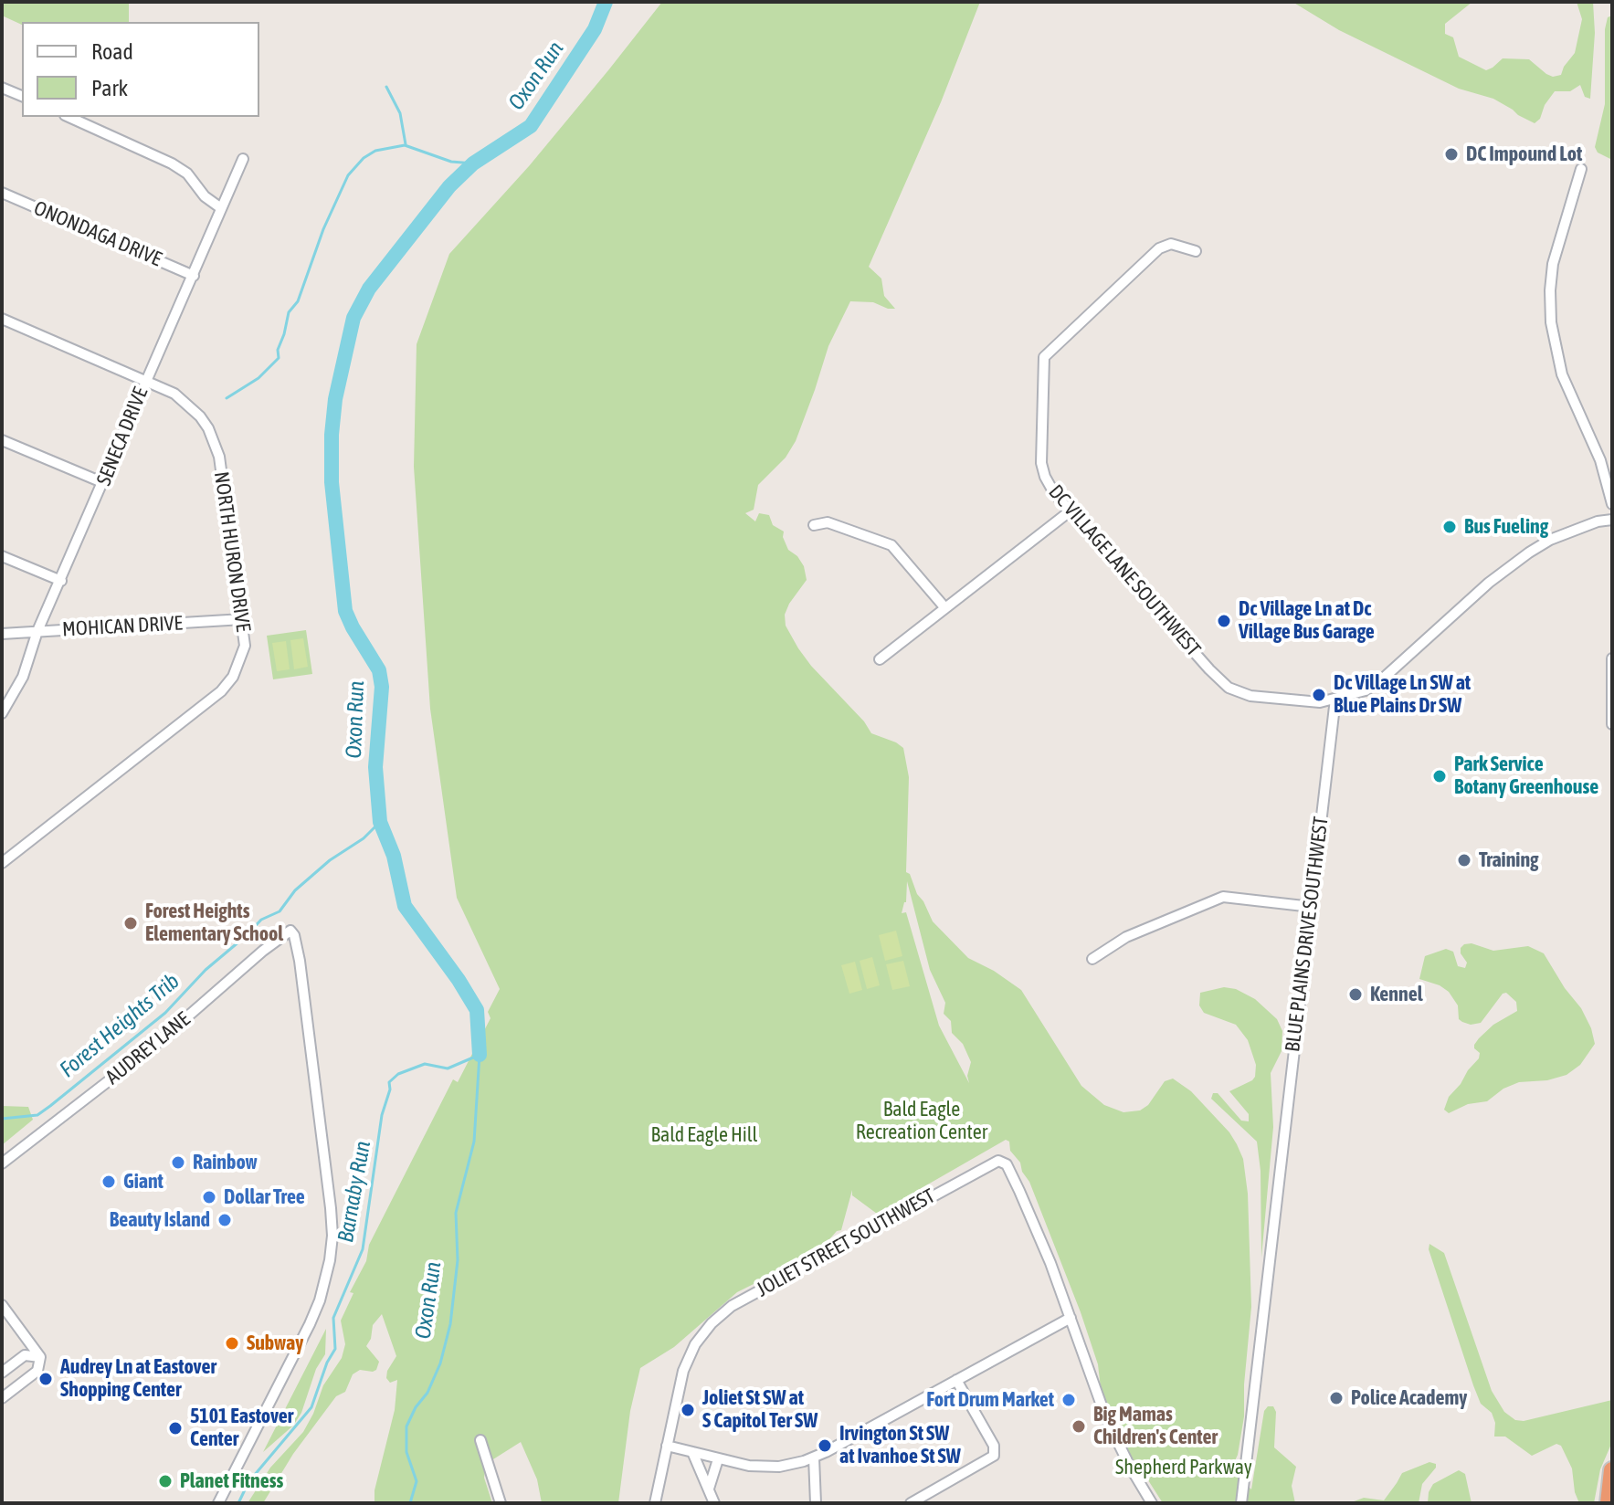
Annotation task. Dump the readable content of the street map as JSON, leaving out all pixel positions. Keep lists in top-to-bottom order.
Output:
{
  "streets": {
    "street": [
      "ONONDAGA DRIVE",
      "SENECA DRIVE",
      "NORTH HURON DRIVE",
      "DC VILLAGE LANE SOUTHWEST",
      "MOHICAN DRIVE",
      "BLUE PLAINS DRIVE SOUTHWEST",
      "AUDREY LANE",
      "JOLIET STREET SOUTHWEST"
    ]
  },
  "crossings": [
    ["ONONDAGA DRIVE", "SENECA DRIVE"],
    ["SENECA DRIVE", "NORTH HURON DRIVE"],
    ["SENECA DRIVE", "MOHICAN DRIVE"],
    ["NORTH HURON DRIVE", "MOHICAN DRIVE"],
    ["DC VILLAGE LANE SOUTHWEST", "BLUE PLAINS DRIVE SOUTHWEST"]
  ],
  "water": ["Oxon Run", "Forest Heights Trib", "Barnaby Run"],
  "parks": ["Bald Eagle Recreation Center", "Bald Eagle Hill", "Shepherd Parkway"],
  "places": [
    "DC Impound Lot",
    "Bus Fueling",
    "Dc Village Ln at Dc Village Bus Garage",
    "Dc Village Ln SW at Blue Plains Dr SW",
    "Park Service Botany Greenhouse",
    "Training",
    "Forest Heights Elementary School",
    "Kennel",
    "Rainbow",
    "Giant",
    "Dollar Tree",
    "Beauty Island",
    "Subway",
    "Audrey Ln at Eastover Shopping Center",
    "Police Academy",
    "Fort Drum Market",
    "Joliet St SW at S Capitol Ter SW",
    "Big Mamas Children's Center",
    "5101 Eastover Center",
    "Irvington St SW at Ivanhoe St SW",
    "Planet Fitness"
  ],
  "legend": ["Road", "Park"]
}
